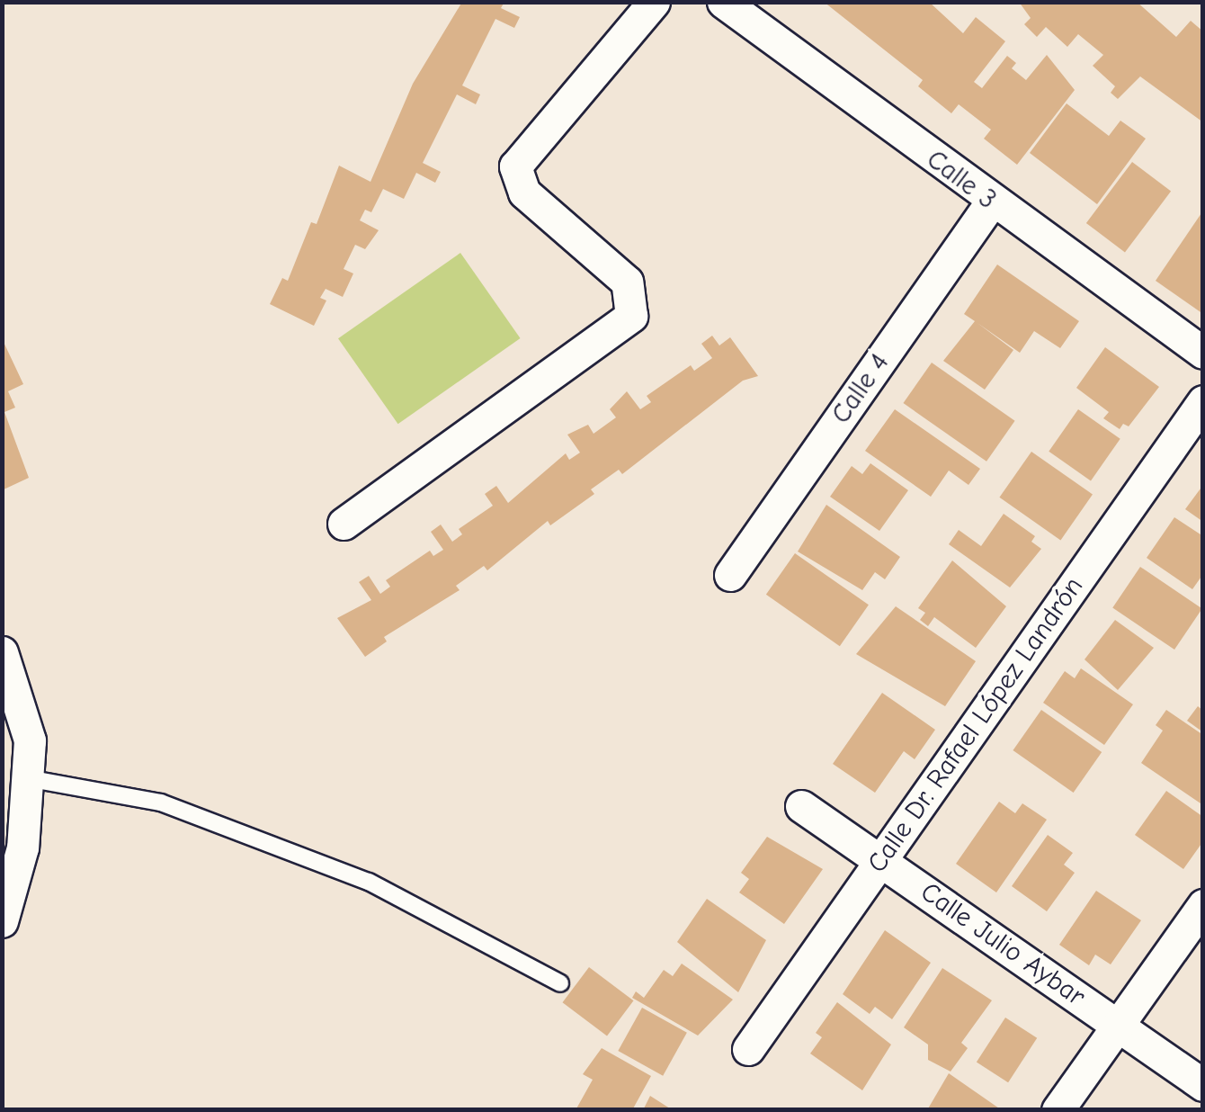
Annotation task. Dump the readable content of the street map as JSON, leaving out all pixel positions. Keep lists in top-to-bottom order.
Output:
{
  "streets": {
    "street": [
      "Calle 3",
      "Calle 4",
      "Calle Dr. Rafael López Landrón",
      "Calle Julio Aybar"
    ]
  },
  "crossings": [
    ["Calle 3", "Calle 4"],
    ["Calle Dr. Rafael López Landrón", "Calle Julio Aybar"]
  ]
}
